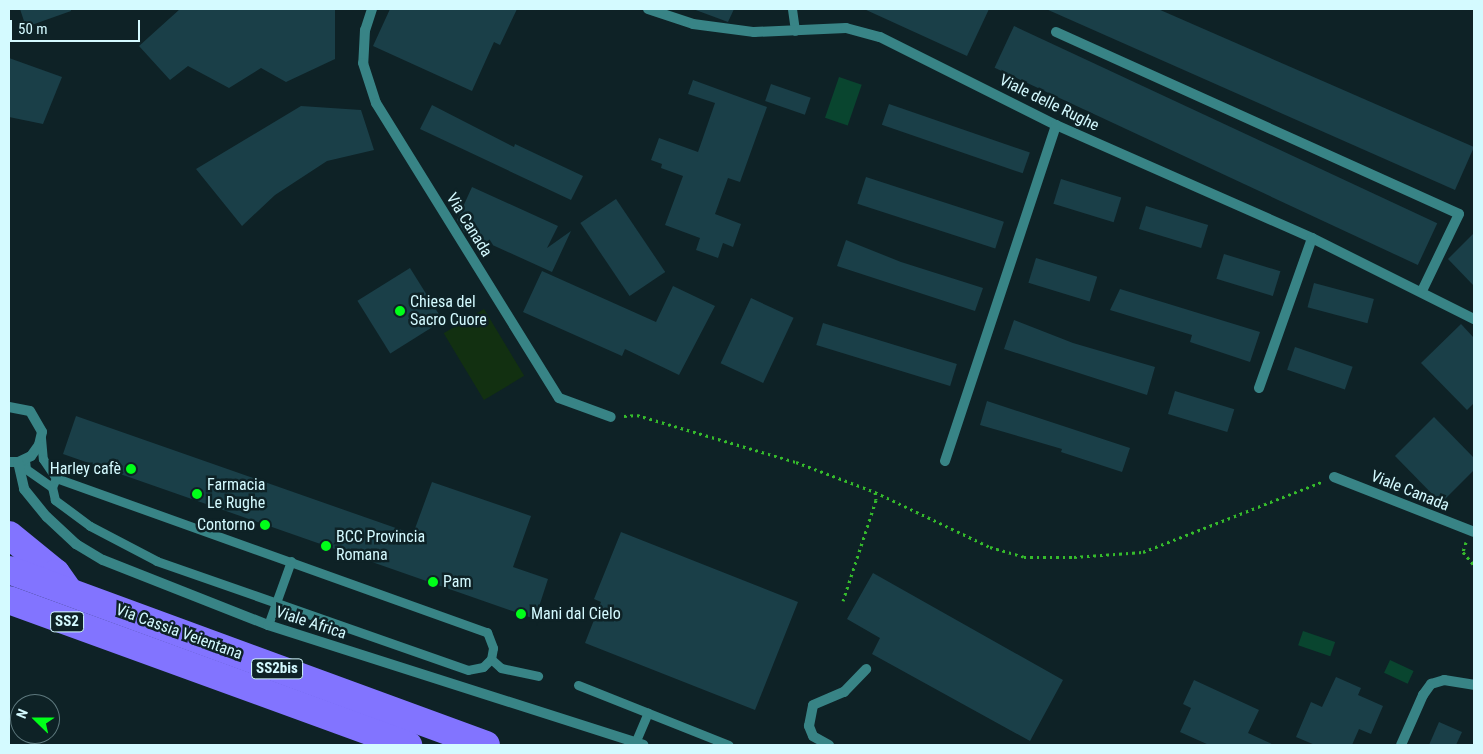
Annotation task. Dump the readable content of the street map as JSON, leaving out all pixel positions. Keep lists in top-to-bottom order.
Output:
{
  "streets": {
    "highway": ["SS2", "Via Cassia Veientana", "SS2bis"],
    "street": [
      "Viale delle Rughe",
      "Via Canada",
      "Viale Canada",
      "Viale Africa"
    ]
  },
  "crossings": [
    ["SS2", "Via Cassia Veientana"]
  ],
  "places": [
    "Chiesa del Sacro Cuore",
    "Harley cafè",
    "Farmacia Le Rughe",
    "Contorno",
    "BCC Provincia Romana",
    "Pam",
    "Mani dal Cielo"
  ],
  "scale_bar": "50 m",
  "north": "left"
}
